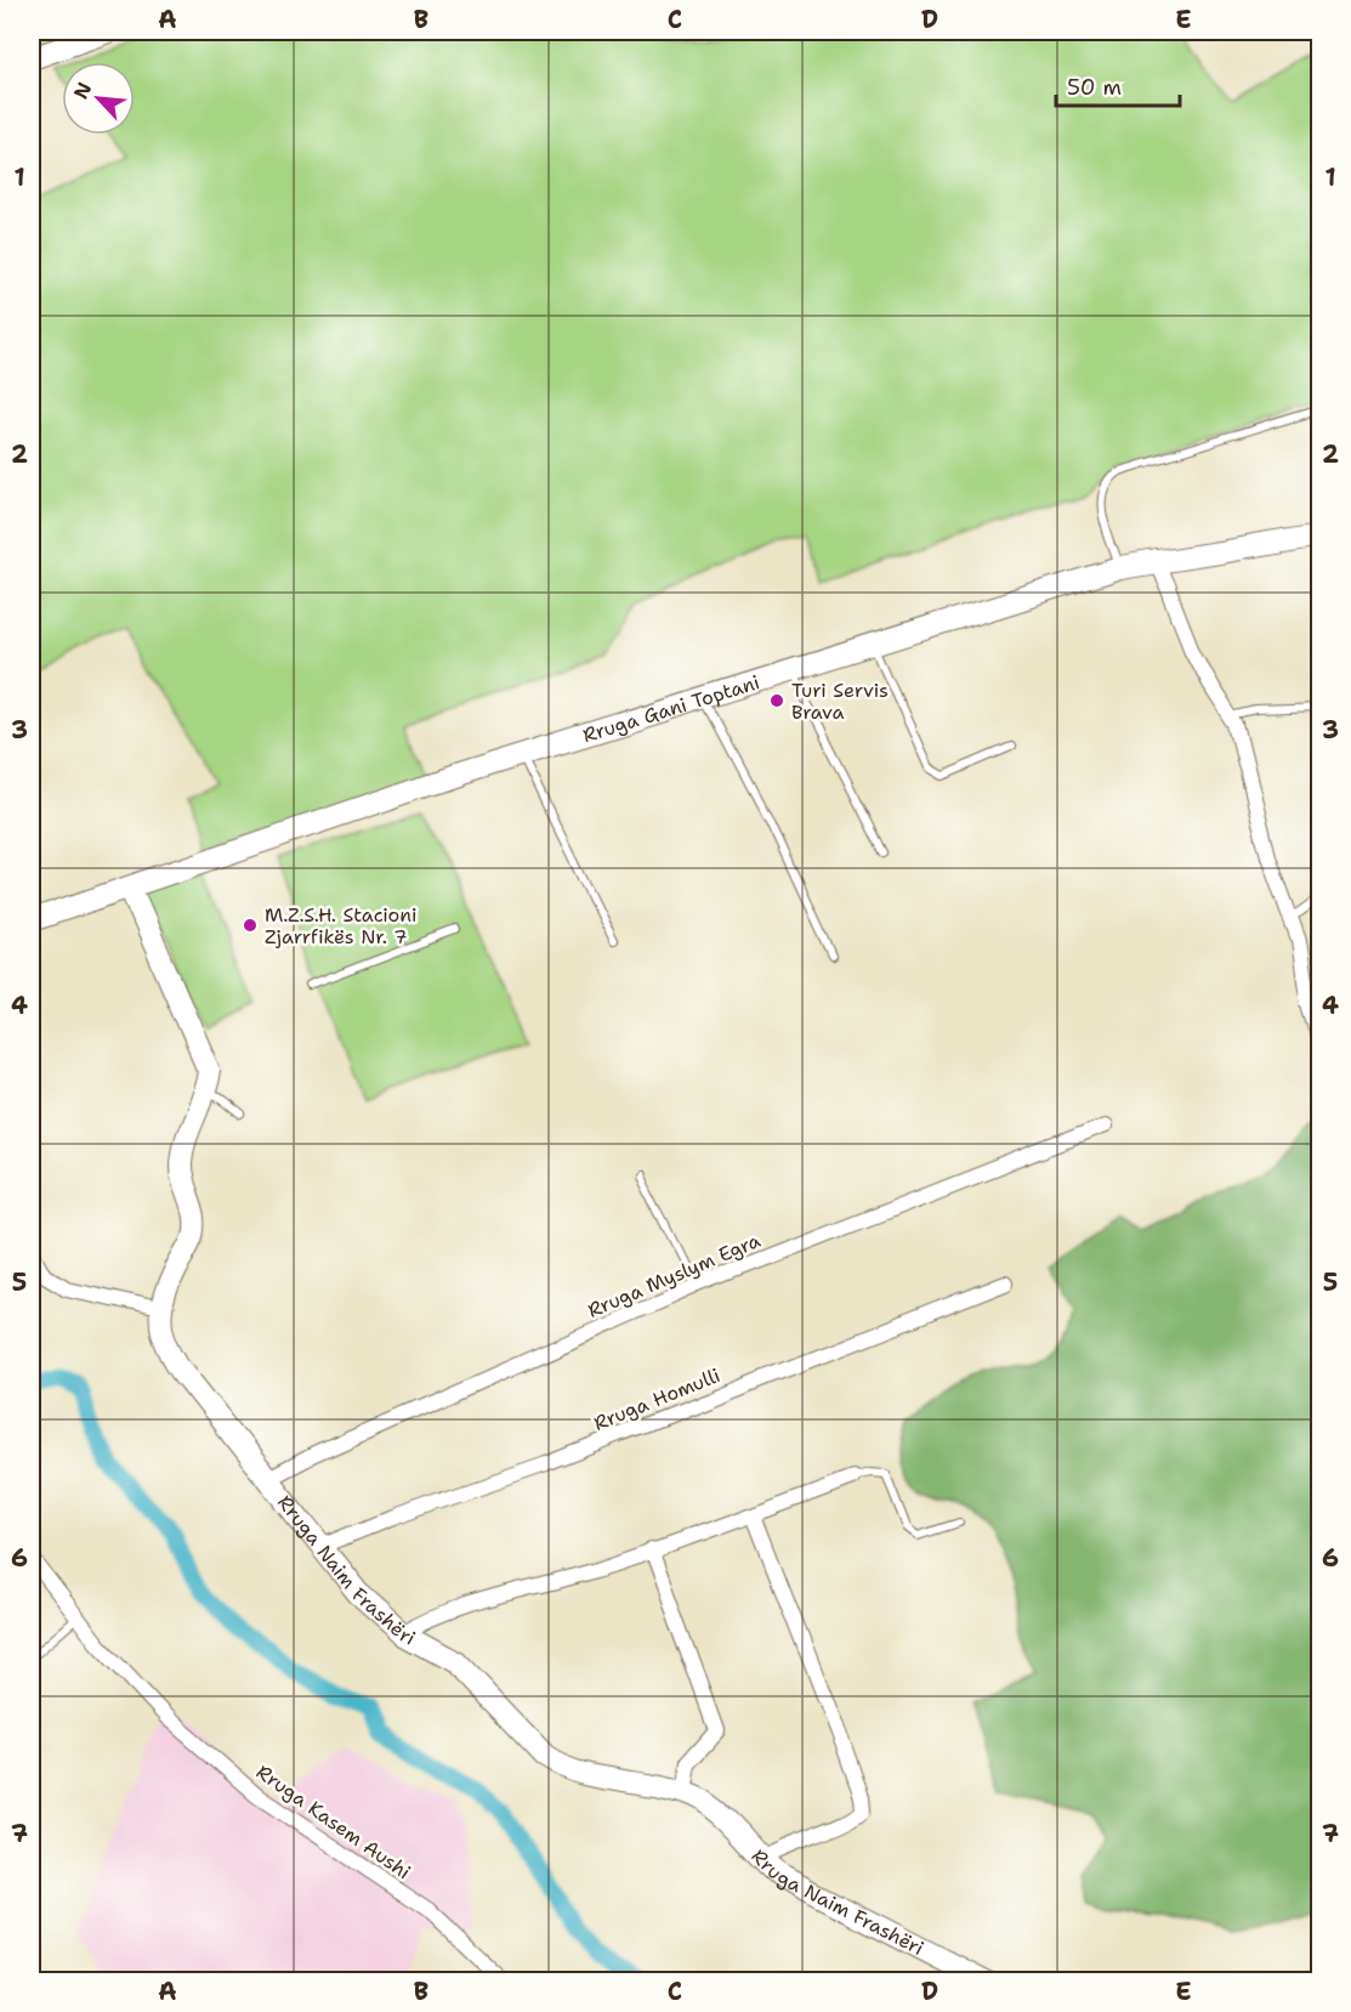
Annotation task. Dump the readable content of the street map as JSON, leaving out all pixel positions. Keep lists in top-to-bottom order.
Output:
{
  "streets": {
    "street": [
      "Rruga Gani Toptani",
      "Rruga Myslym Egra",
      "Rruga Homulli",
      "Rruga Naim Frashëri",
      "Rruga Kasem Aushi"
    ]
  },
  "crossings": [
    ["Rruga Myslym Egra", "Rruga Naim Frashëri"],
    ["Rruga Homulli", "Rruga Naim Frashëri"]
  ],
  "places": ["Turi Servis Brava", "M.Z.S.H. Stacioni Zjarrfikës Nr. 7"],
  "scale_bar": "50 m",
  "north": "top left",
  "grid": {
    "columns": [
      "A",
      "B",
      "C",
      "D",
      "E"
    ],
    "rows": [
      "1",
      "2",
      "3",
      "4",
      "5",
      "6",
      "7"
    ]
  }
}
